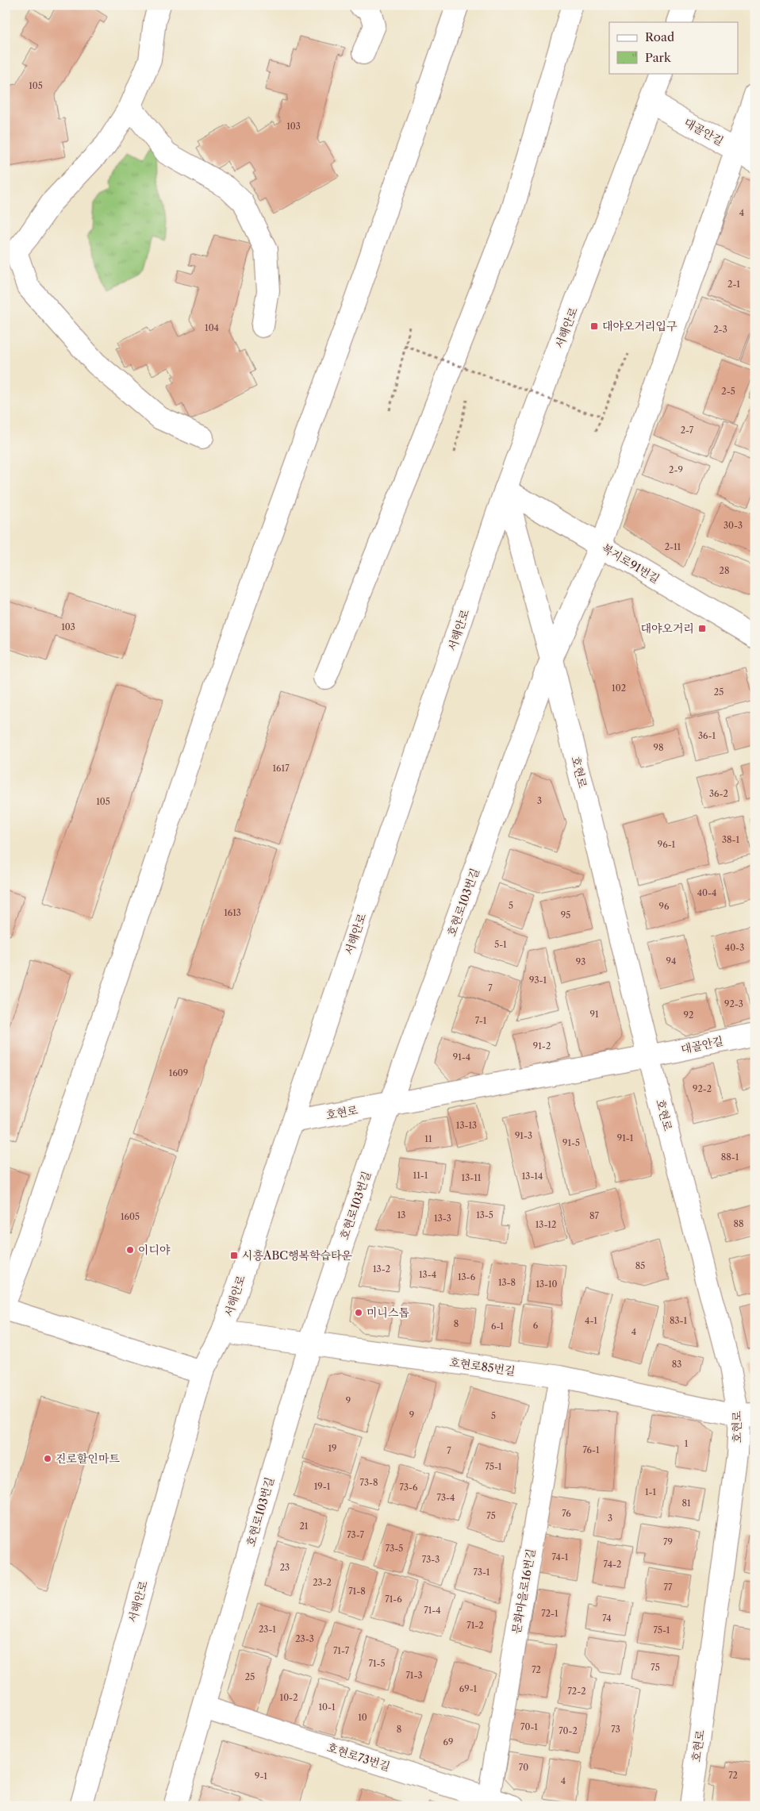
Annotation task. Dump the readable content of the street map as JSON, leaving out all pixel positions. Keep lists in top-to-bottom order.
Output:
{
  "streets": {
    "street": [
      "대골안길",
      "서해안로",
      "복지로91번길",
      "호현로",
      "호현로103번길",
      "호현로85번길",
      "문화마을로16번길",
      "호현로73번길"
    ]
  },
  "crossings": [
    ["대골안길", "서해안로"],
    ["대골안길", "호현로"],
    ["대골안길", "호현로103번길"],
    ["서해안로", "복지로91번길"],
    ["서해안로", "호현로"],
    ["서해안로", "호현로85번길"],
    ["복지로91번길", "호현로"],
    ["복지로91번길", "호현로103번길"],
    ["호현로", "호현로103번길"],
    ["호현로", "호현로85번길"],
    ["호현로103번길", "호현로85번길"],
    ["호현로103번길", "호현로73번길"],
    ["호현로85번길", "문화마을로16번길"],
    ["문화마을로16번길", "호현로73번길"]
  ],
  "places": {
    "transit": ["대야오거리입구", "대야오거리", "시흥ABC행복학습타운"],
    "other": ["이디야", "미니스톱", "진로할인마트"]
  },
  "house_numbers": [
    "105",
    "103",
    "4",
    "2-1",
    "104",
    "2-3",
    "2-5",
    "2-7",
    "2-9",
    "30-3",
    "2-11",
    "28",
    "103",
    "102",
    "25",
    "36-1",
    "98",
    "1617",
    "36-2",
    "3",
    "105",
    "38-1",
    "96-1",
    "40-4",
    "5",
    "96",
    "1613",
    "95",
    "5-1",
    "40-3",
    "94",
    "93",
    "93-1",
    "7",
    "92-3",
    "91",
    "92",
    "7-1",
    "91-2",
    "91-4",
    "1609",
    "92-2",
    "13-13",
    "91-3",
    "91-1",
    "11",
    "91-5",
    "88-1",
    "11-1",
    "13-14",
    "13-11",
    "13",
    "13-5",
    "87",
    "1605",
    "13-3",
    "88",
    "13-12",
    "85",
    "13-2",
    "13-4",
    "13-6",
    "13-8",
    "13-10",
    "4-1",
    "83-1",
    "8",
    "6",
    "6-1",
    "4",
    "83",
    "9",
    "9",
    "5",
    "1",
    "19",
    "76-1",
    "7",
    "75-1",
    "73-8",
    "19-1",
    "73-6",
    "1-1",
    "73-4",
    "81",
    "76",
    "75",
    "3",
    "21",
    "73-7",
    "79",
    "73-5",
    "74-1",
    "73-3",
    "74-2",
    "23",
    "73-1",
    "23-2",
    "77",
    "71-8",
    "71-6",
    "71-4",
    "72-1",
    "74",
    "71-2",
    "23-1",
    "75-1",
    "23-3",
    "71-7",
    "71-5",
    "75",
    "72",
    "71-3",
    "25",
    "69-1",
    "72-2",
    "10-2",
    "10-1",
    "10",
    "70-1",
    "8",
    "73",
    "70-2",
    "69",
    "70",
    "72",
    "9-1",
    "4"
  ],
  "legend": ["Road", "Park"]
}
